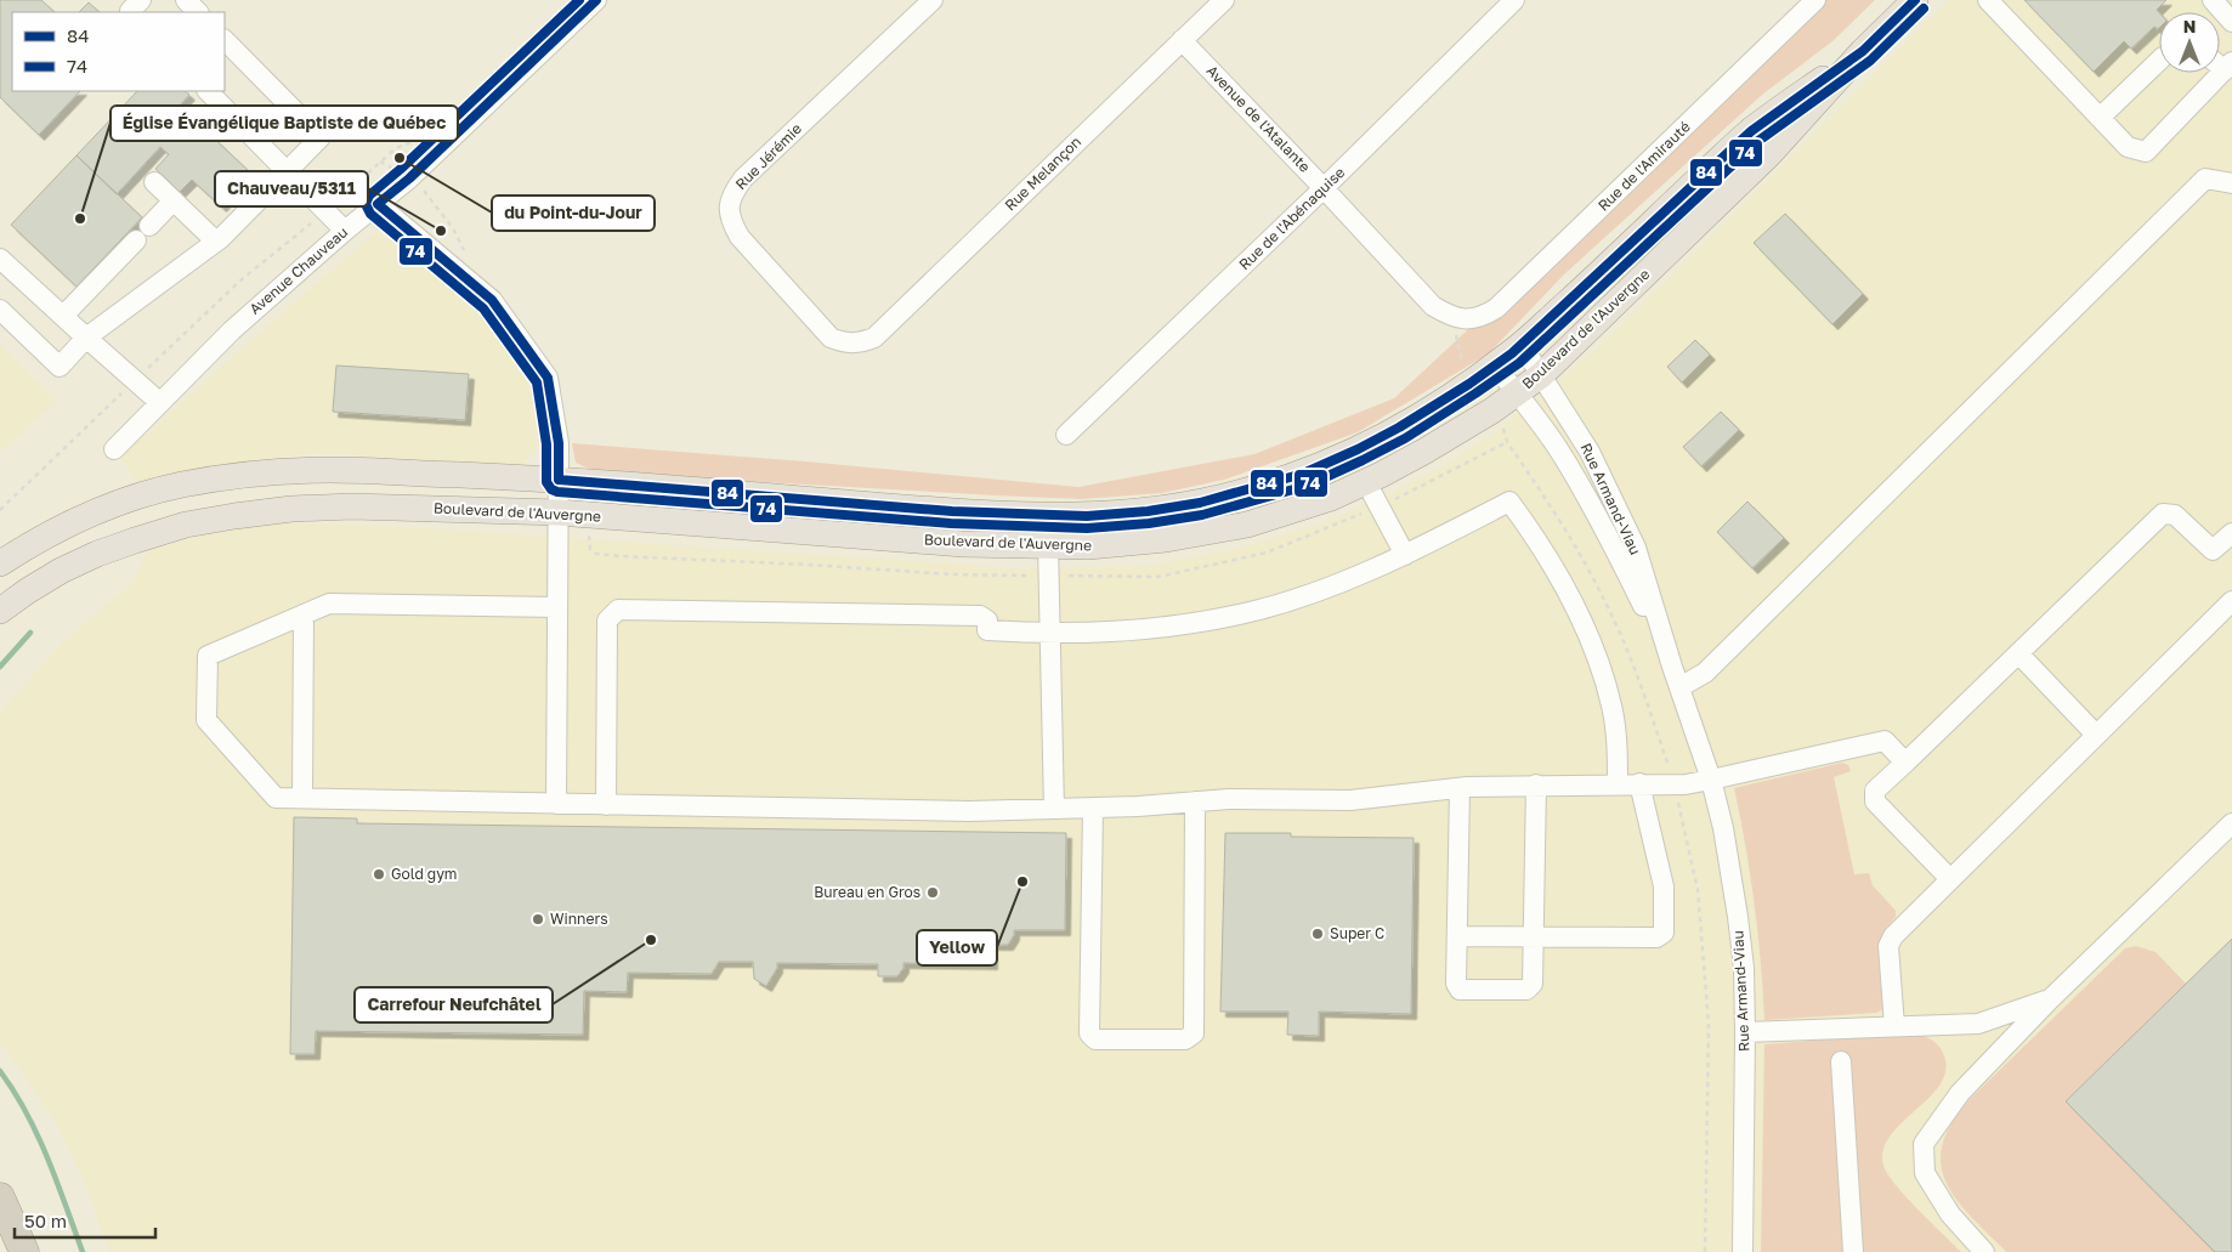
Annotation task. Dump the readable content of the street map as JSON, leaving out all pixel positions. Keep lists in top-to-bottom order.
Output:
{
  "streets": {
    "main road": ["Boulevard de l'Auvergne"],
    "street": [
      "Avenue de l'Atalante",
      "Rue Jérémie",
      "Rue de l'Amirauté",
      "Rue Melançon",
      "Rue de l'Abénaquise",
      "Avenue Chauveau",
      "Rue Armand-Viau"
    ]
  },
  "crossings": [
    ["Avenue de l'Atalante", "Rue de l'Amirauté"],
    ["Avenue de l'Atalante", "Rue Melançon"],
    ["Avenue de l'Atalante", "Rue de l'Abénaquise"],
    ["Rue Jérémie", "Rue Melançon"],
    ["Boulevard de l'Auvergne", "Rue Armand-Viau"]
  ],
  "places": [
    "du Point-du-Jour",
    "Église Évangélique Baptiste de Québec",
    "Chauveau/5311",
    "Gold gym",
    "Yellow",
    "Bureau en Gros",
    "Winners",
    "Super C",
    "Carrefour Neufchâtel"
  ],
  "lines": ["transit line 84", "transit line 74"],
  "legend": ["84", "74"],
  "scale_bar": "50 m",
  "north": "top"
}
